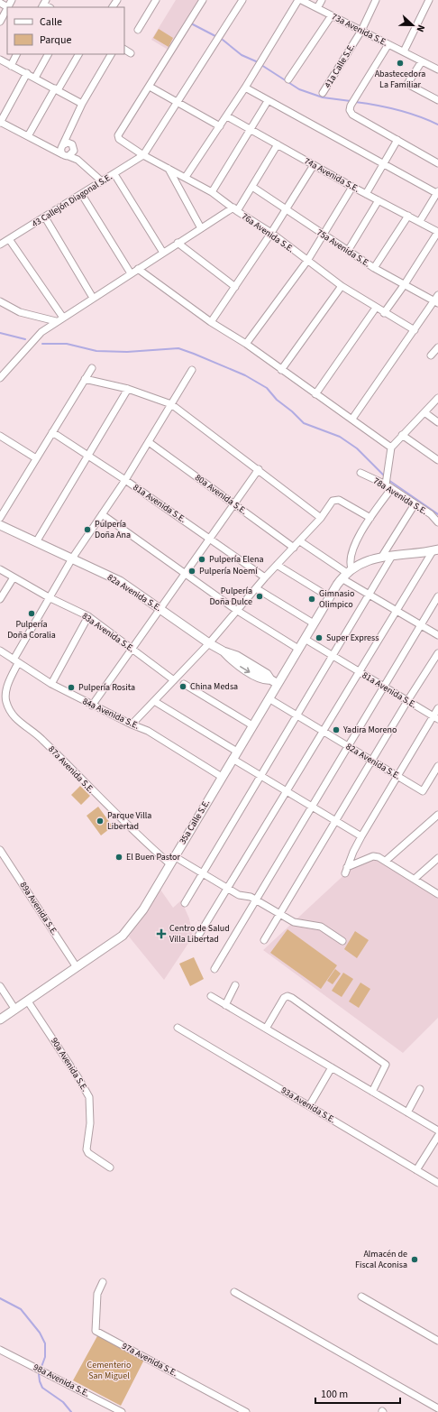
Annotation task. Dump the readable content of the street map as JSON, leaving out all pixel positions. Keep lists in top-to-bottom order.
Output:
{
  "streets": {
    "street": [
      "73a Avenida S.E.",
      "41a Calle S.E.",
      "74a Avenida S.E.",
      "43 Callejón Diagonal S.E.",
      "76a Avenida S.E.",
      "75a Avenida S.E.",
      "80a Avenida S.E.",
      "78a Avenida S.E.",
      "81a Avenida S.E.",
      "82a Avenida S.E.",
      "83a Avenida S.E.",
      "84a Avenida S.E.",
      "87a Avenida S.E.",
      "35a Calle S.E.",
      "89a Avenida S.E.",
      "90a Avenida S.E.",
      "93a Avenida S.E.",
      "97a Avenida S.E.",
      "98a Avenida S.E."
    ]
  },
  "crossings": [
    ["73a Avenida S.E.", "41a Calle S.E."],
    ["43 Callejón Diagonal S.E.", "76a Avenida S.E."],
    ["80a Avenida S.E.", "87a Avenida S.E."],
    ["81a Avenida S.E.", "87a Avenida S.E."],
    ["81a Avenida S.E.", "35a Calle S.E."],
    ["82a Avenida S.E.", "87a Avenida S.E."],
    ["82a Avenida S.E.", "35a Calle S.E."],
    ["83a Avenida S.E.", "87a Avenida S.E."],
    ["84a Avenida S.E.", "87a Avenida S.E."],
    ["84a Avenida S.E.", "35a Calle S.E."],
    ["87a Avenida S.E.", "35a Calle S.E."],
    ["35a Calle S.E.", "89a Avenida S.E."],
    ["35a Calle S.E.", "90a Avenida S.E."]
  ],
  "parks": ["Cementerio San Miguel"],
  "places": {
    "other": [
      "Abastecedora La Familiar",
      "Pulpería Doña Ana",
      "Pulpería Elena",
      "Pulpería Noemí",
      "Pulpería Doña Dulce",
      "Gimnasio Olimpico",
      "Pulpería Doña Coralia",
      "Super Express",
      "China Medsa",
      "Pulpería Rosita",
      "Yadira Moreno",
      "Parque Villa Libertad",
      "El Buen Pastor",
      "Almacén de Fiscal Aconisa"
    ],
    "health": ["Centro de Salud Villa Libertad"]
  },
  "legend": ["Calle", "Parque"],
  "scale_bar": "100 m",
  "north": "right"
}
